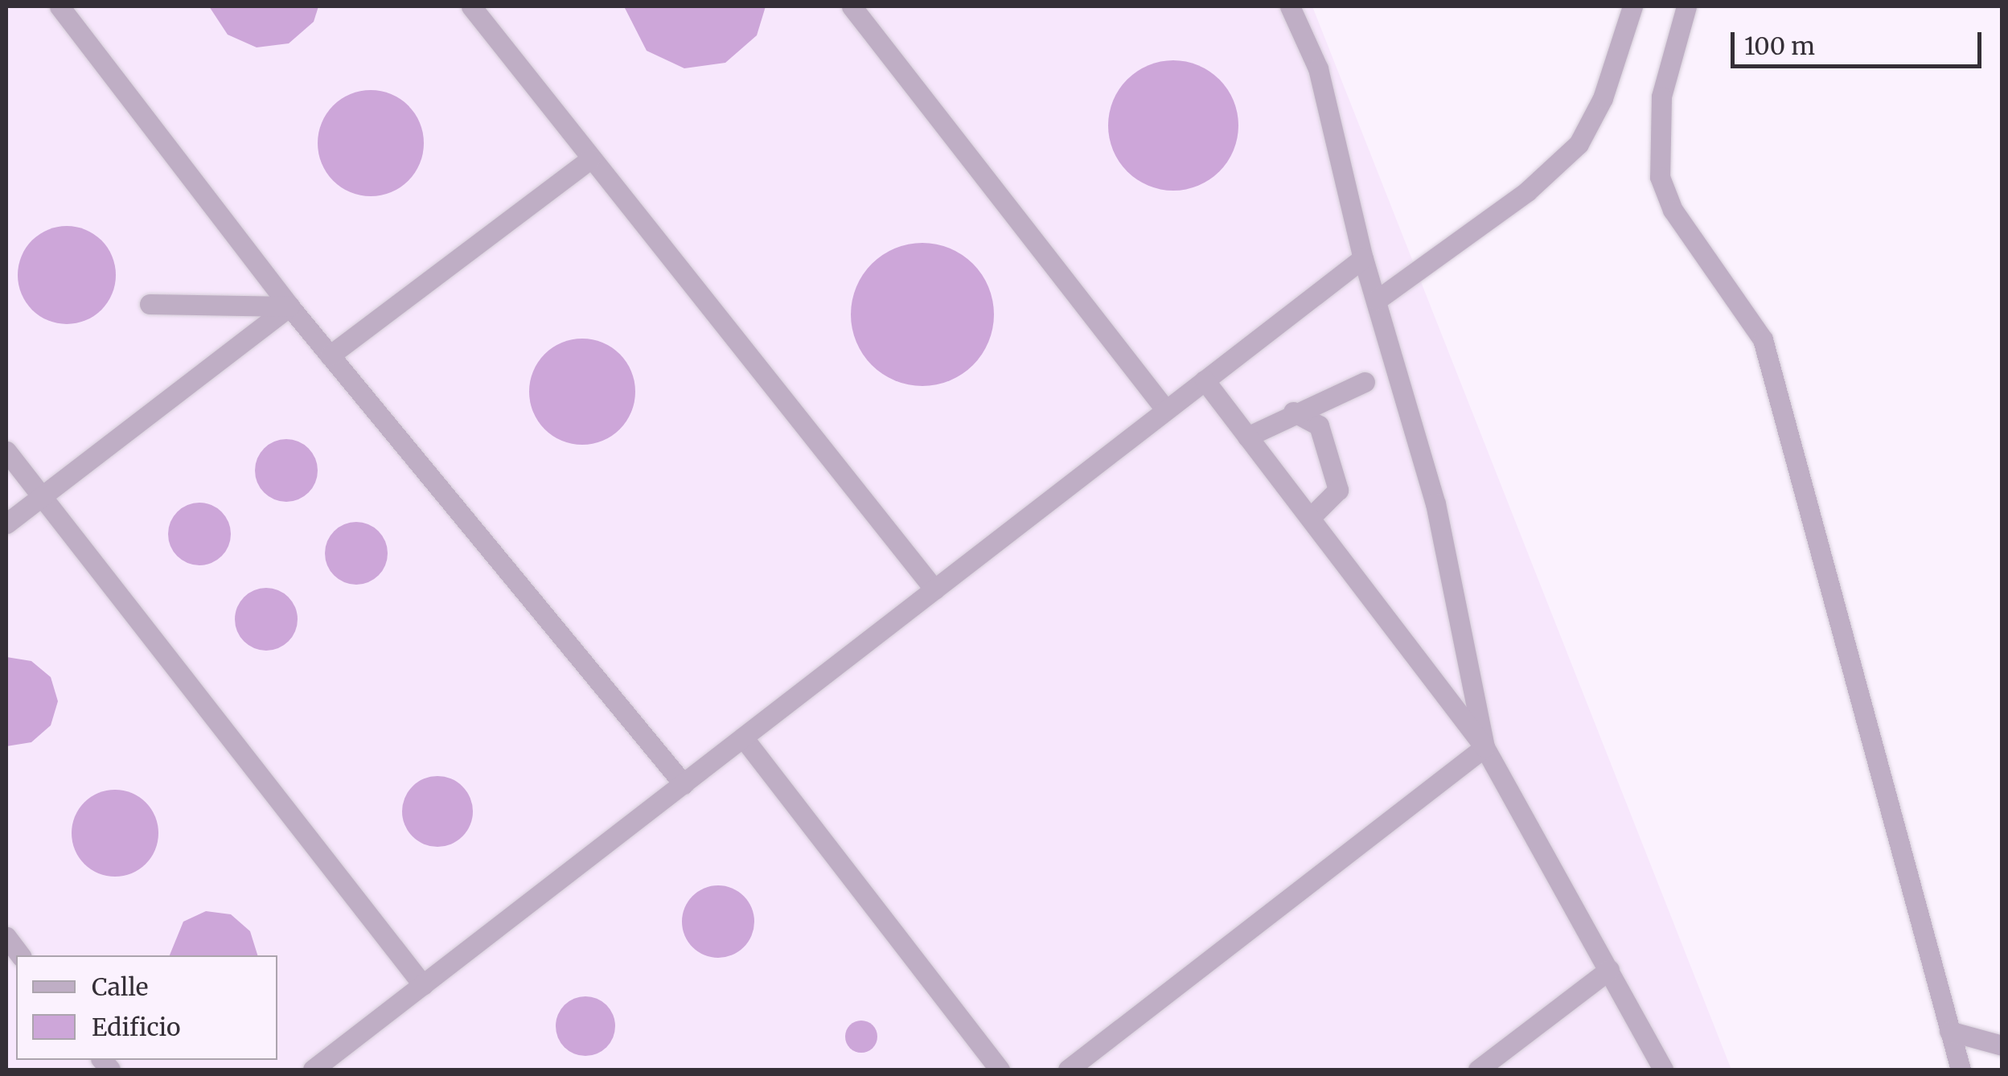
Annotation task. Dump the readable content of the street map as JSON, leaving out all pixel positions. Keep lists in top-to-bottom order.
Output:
{
  "legend": ["Calle", "Edificio"],
  "scale_bar": "100 m"
}
